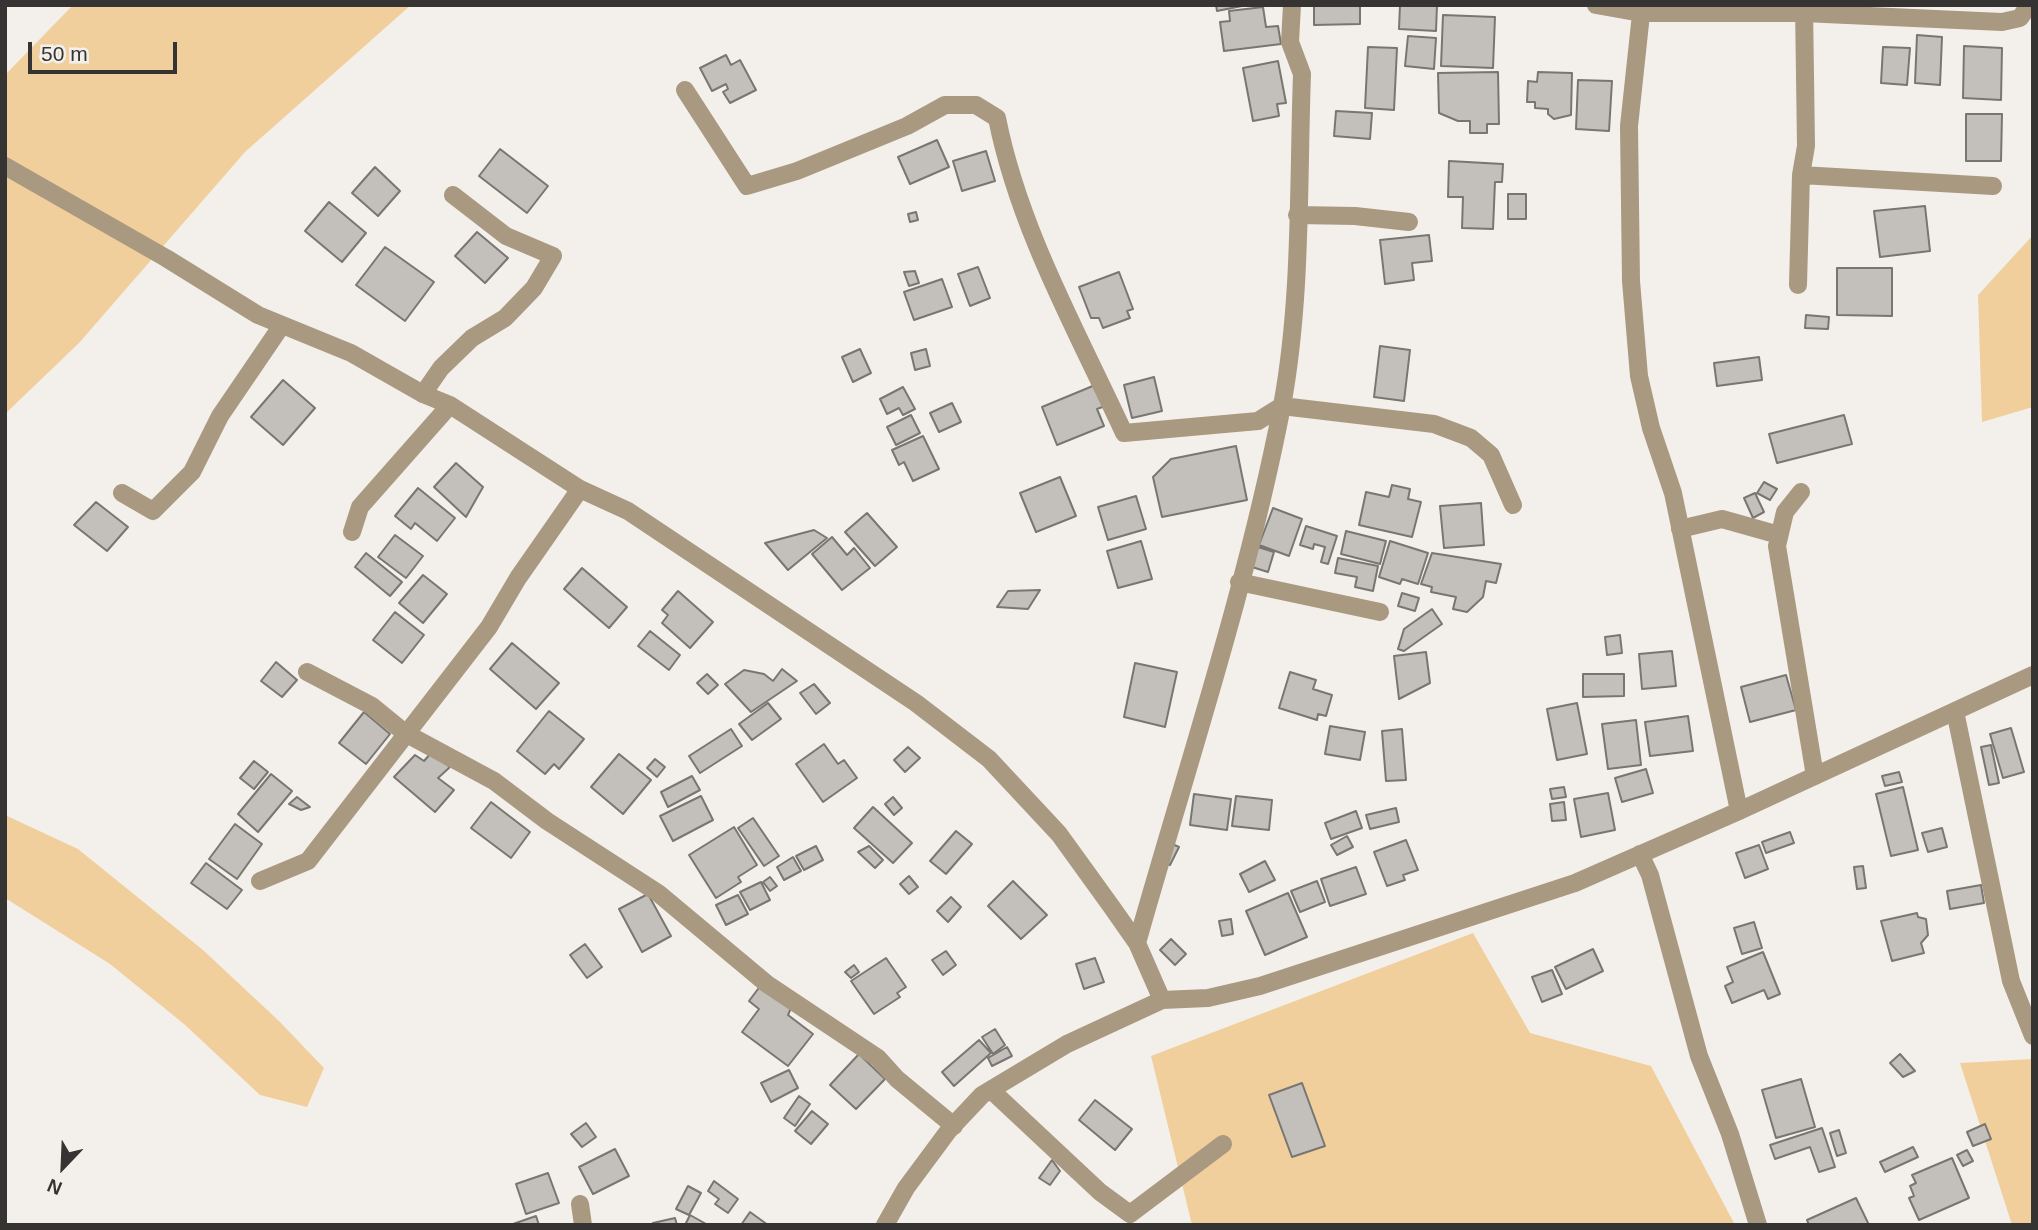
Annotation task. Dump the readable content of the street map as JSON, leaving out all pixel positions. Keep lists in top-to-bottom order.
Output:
{
  "scale_bar": "50 m",
  "north": "bottom left"
}
